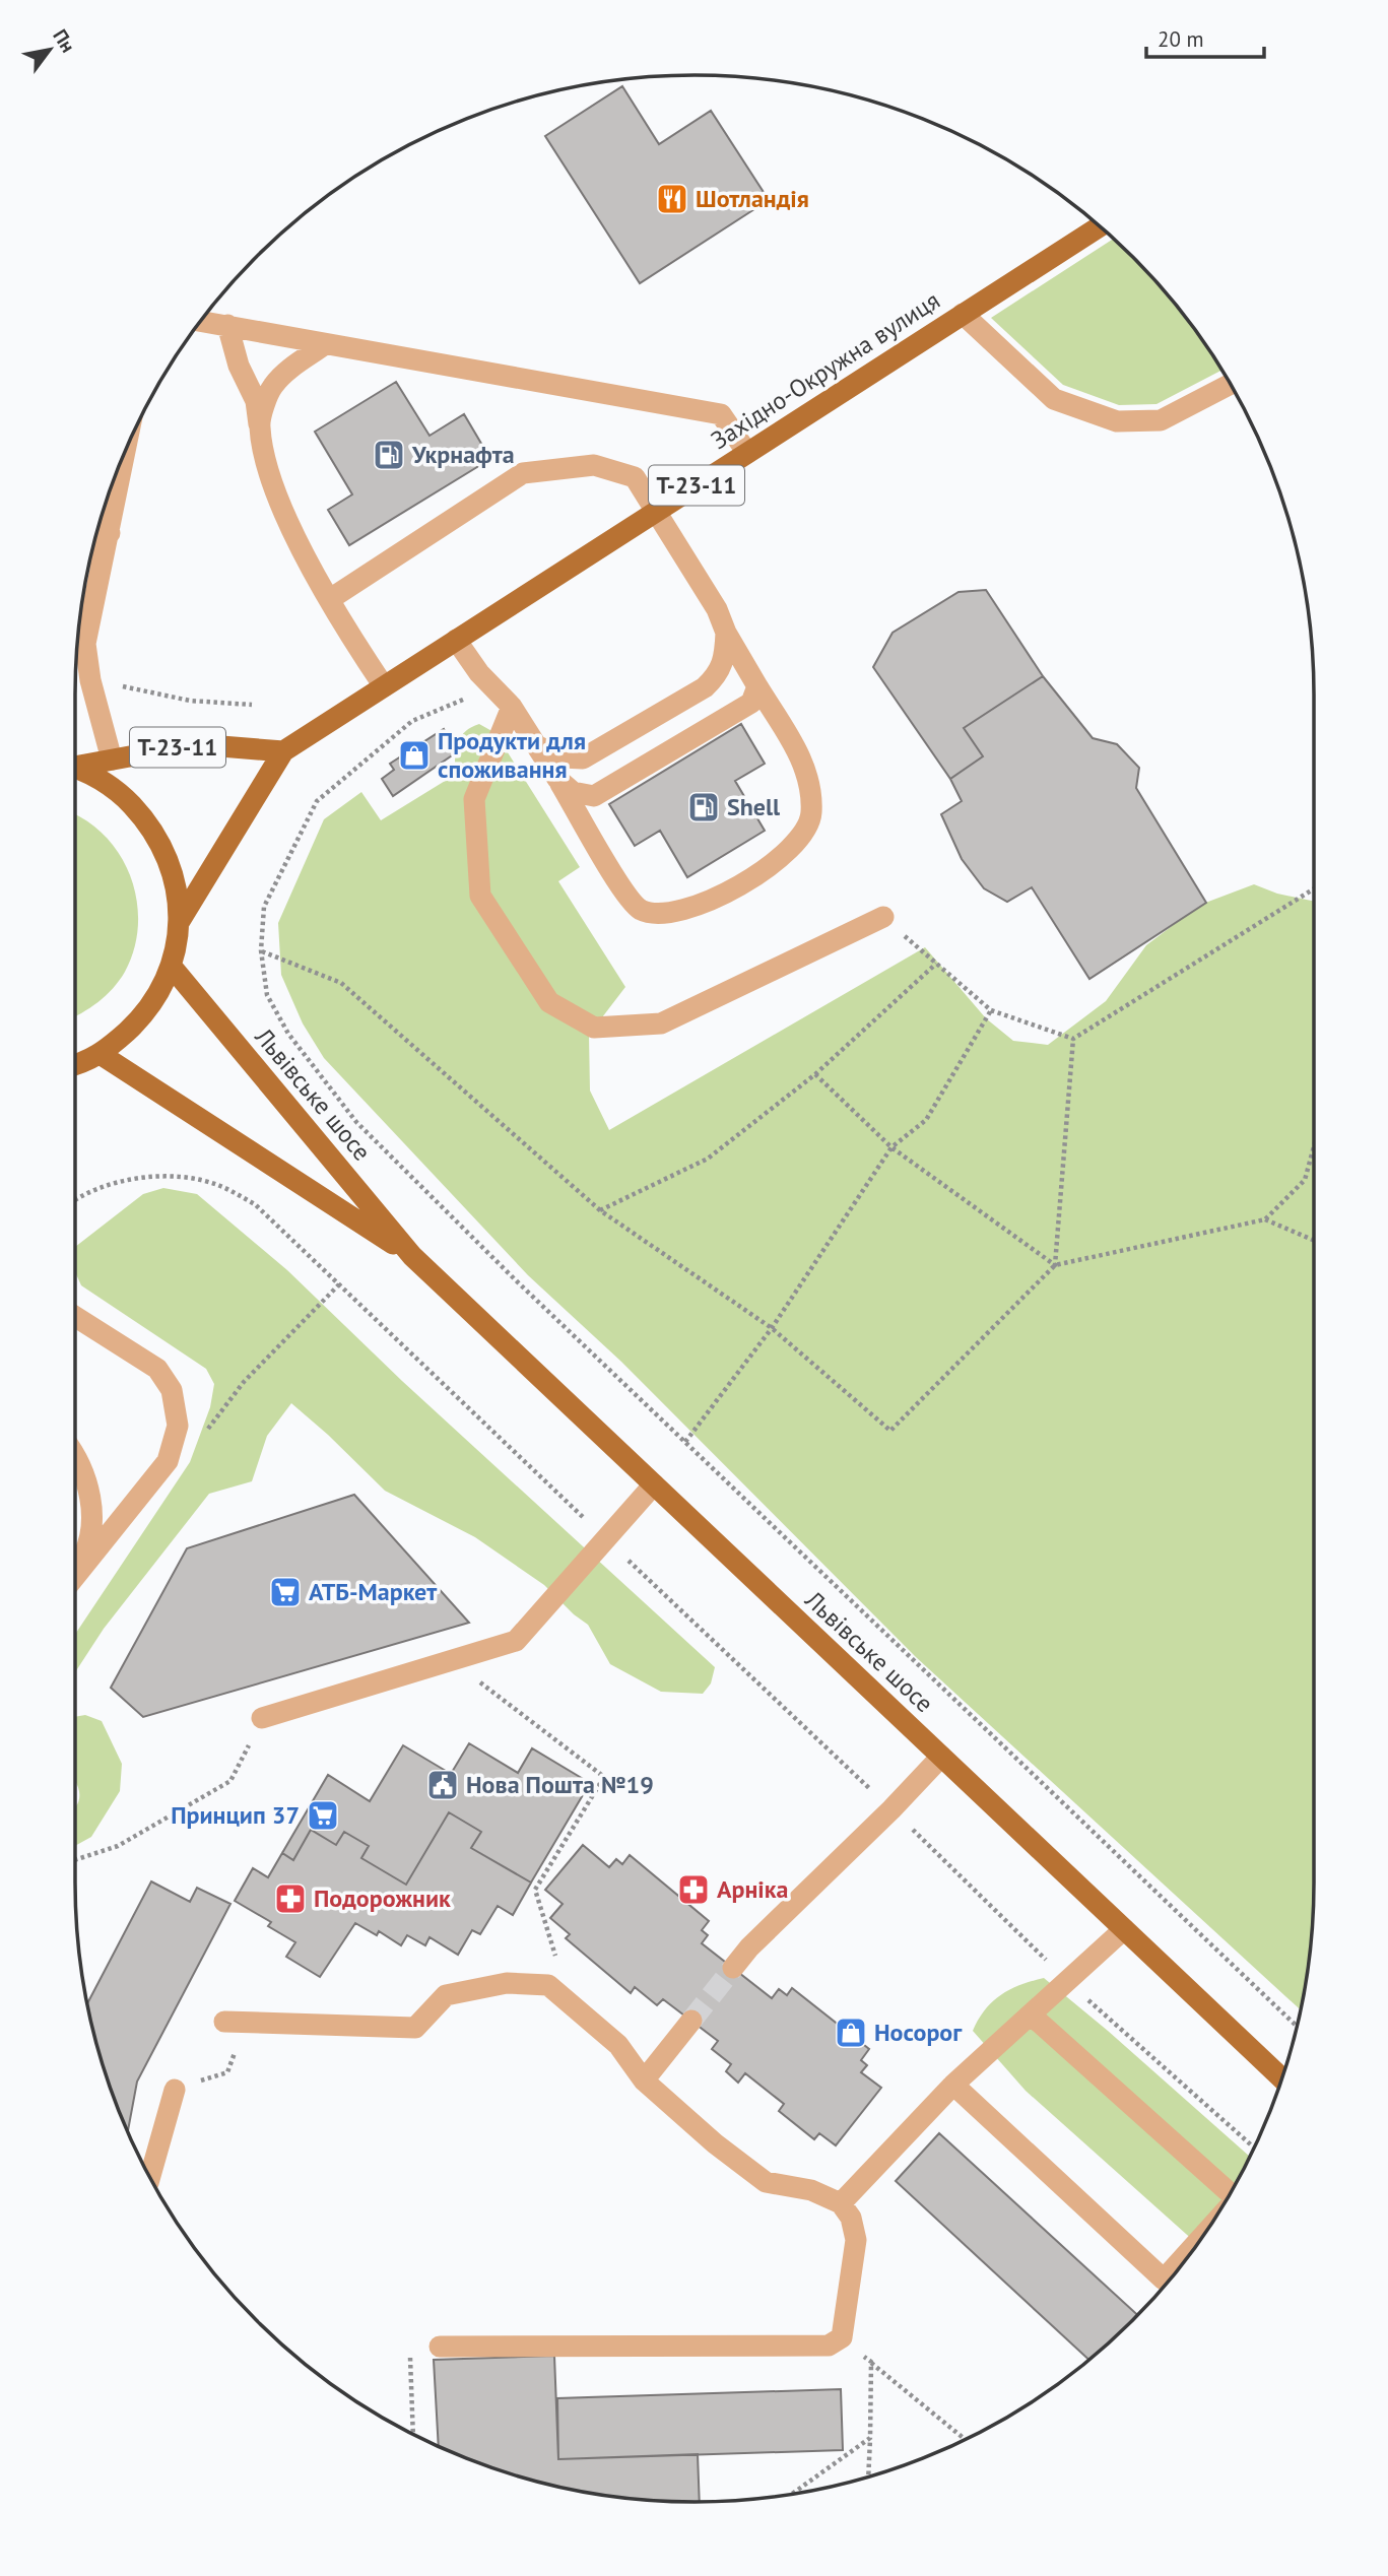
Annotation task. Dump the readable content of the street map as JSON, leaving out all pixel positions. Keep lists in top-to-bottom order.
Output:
{
  "streets": {
    "main road": ["Західно-Окружна вулиця", "Т-23-11", "Львівське шосе"]
  },
  "crossings": [
    ["Західно-Окружна вулиця", "Т-23-11"],
    ["Т-23-11", "Львівське шосе"]
  ],
  "places": {
    "restaurant": ["Шотландія"],
    "fuel station": ["Укрнафта", "Shell"],
    "shop": ["Продукти для споживання", "Носорог"],
    "supermarket": ["АТБ-Маркет", "Принцип 37"],
    "public building": ["Нова Пошта №19"],
    "pharmacy": ["Арніка", "Подорожник"]
  },
  "scale_bar": "20 m",
  "north": "top right"
}
